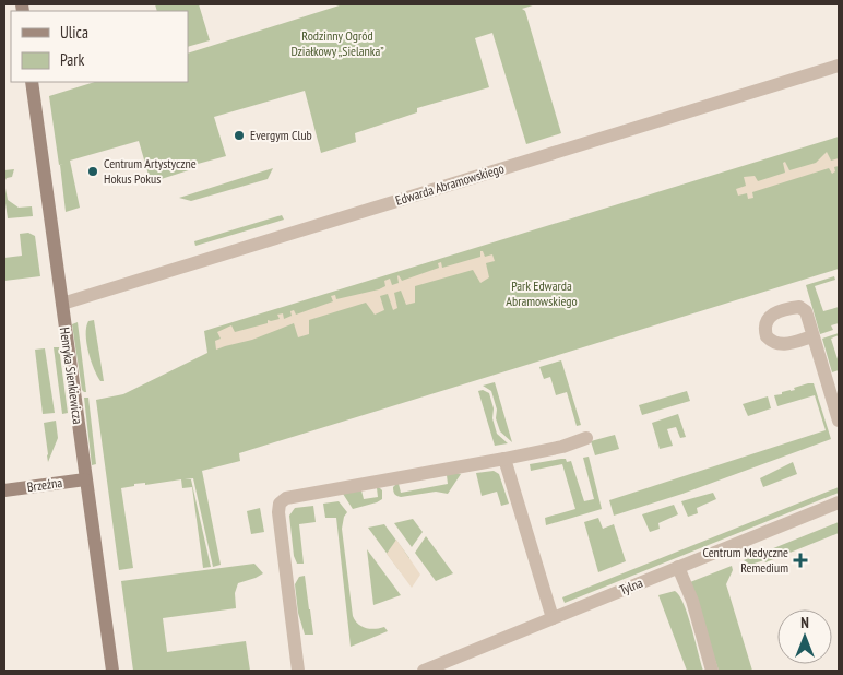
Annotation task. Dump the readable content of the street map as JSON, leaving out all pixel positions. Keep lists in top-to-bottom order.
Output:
{
  "streets": {
    "street": [
      "Edwarda Abramowskiego",
      "Henryka Sienkiewicza",
      "Brzeźna",
      "Tylna"
    ]
  },
  "crossings": [
    ["Edwarda Abramowskiego", "Henryka Sienkiewicza"],
    ["Henryka Sienkiewicza", "Brzeźna"]
  ],
  "parks": ["Rodzinny Ogród Działkowy „Sielanka”", "Park Edwarda Abramowskiego"],
  "places": {
    "other": ["Evergym Club", "Centrum Artystyczne Hokus Pokus"],
    "health": ["Centrum Medyczne Remedium"]
  },
  "legend": ["Ulica", "Park"],
  "north": "top"
}
